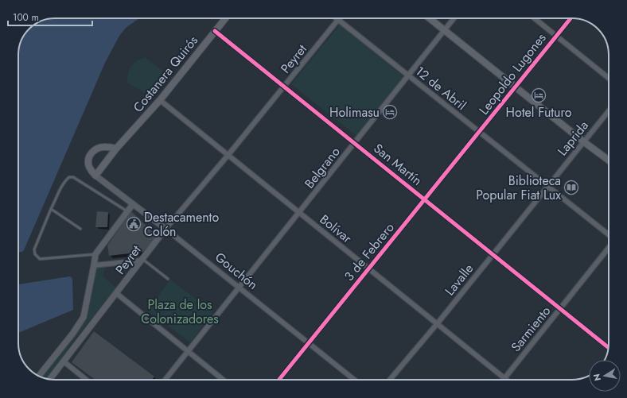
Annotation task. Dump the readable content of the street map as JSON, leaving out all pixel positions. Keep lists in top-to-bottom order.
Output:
{
  "streets": {
    "main road": ["Costanera Quirós"],
    "street": [
      "Peyret",
      "Leopoldo Lugones",
      "12 de Abril",
      "Laprida",
      "San Martín",
      "Belgrano",
      "Bolívar",
      "3 de Febrero",
      "Gouchón",
      "Lavalle",
      "Sarmiento"
    ]
  },
  "crossings": [
    ["Peyret", "12 de Abril"],
    ["Peyret", "San Martín"],
    ["Peyret", "Bolívar"],
    ["Peyret", "Gouchón"],
    ["Costanera Quirós", "San Martín"],
    ["Costanera Quirós", "Bolívar"],
    ["Costanera Quirós", "Gouchón"],
    ["Leopoldo Lugones", "12 de Abril"],
    ["Leopoldo Lugones", "3 de Febrero"],
    ["12 de Abril", "Laprida"],
    ["12 de Abril", "Belgrano"],
    ["12 de Abril", "3 de Febrero"],
    ["12 de Abril", "Lavalle"],
    ["Laprida", "Lavalle"],
    ["San Martín", "Belgrano"],
    ["San Martín", "3 de Febrero"],
    ["San Martín", "Lavalle"],
    ["San Martín", "Sarmiento"],
    ["Belgrano", "Bolívar"],
    ["Belgrano", "Gouchón"],
    ["Bolívar", "3 de Febrero"],
    ["Bolívar", "Lavalle"],
    ["Bolívar", "Sarmiento"],
    ["3 de Febrero", "Gouchón"]
  ],
  "parks": ["Plaza de los Colonizadores"],
  "places": {
    "hotel": ["Hotel Futuro", "Holimasu"],
    "library": ["Biblioteca Popular Fiat Lux"],
    "public building": ["Destacamento Colón"]
  },
  "scale_bar": "100 m",
  "north": "left"
}
